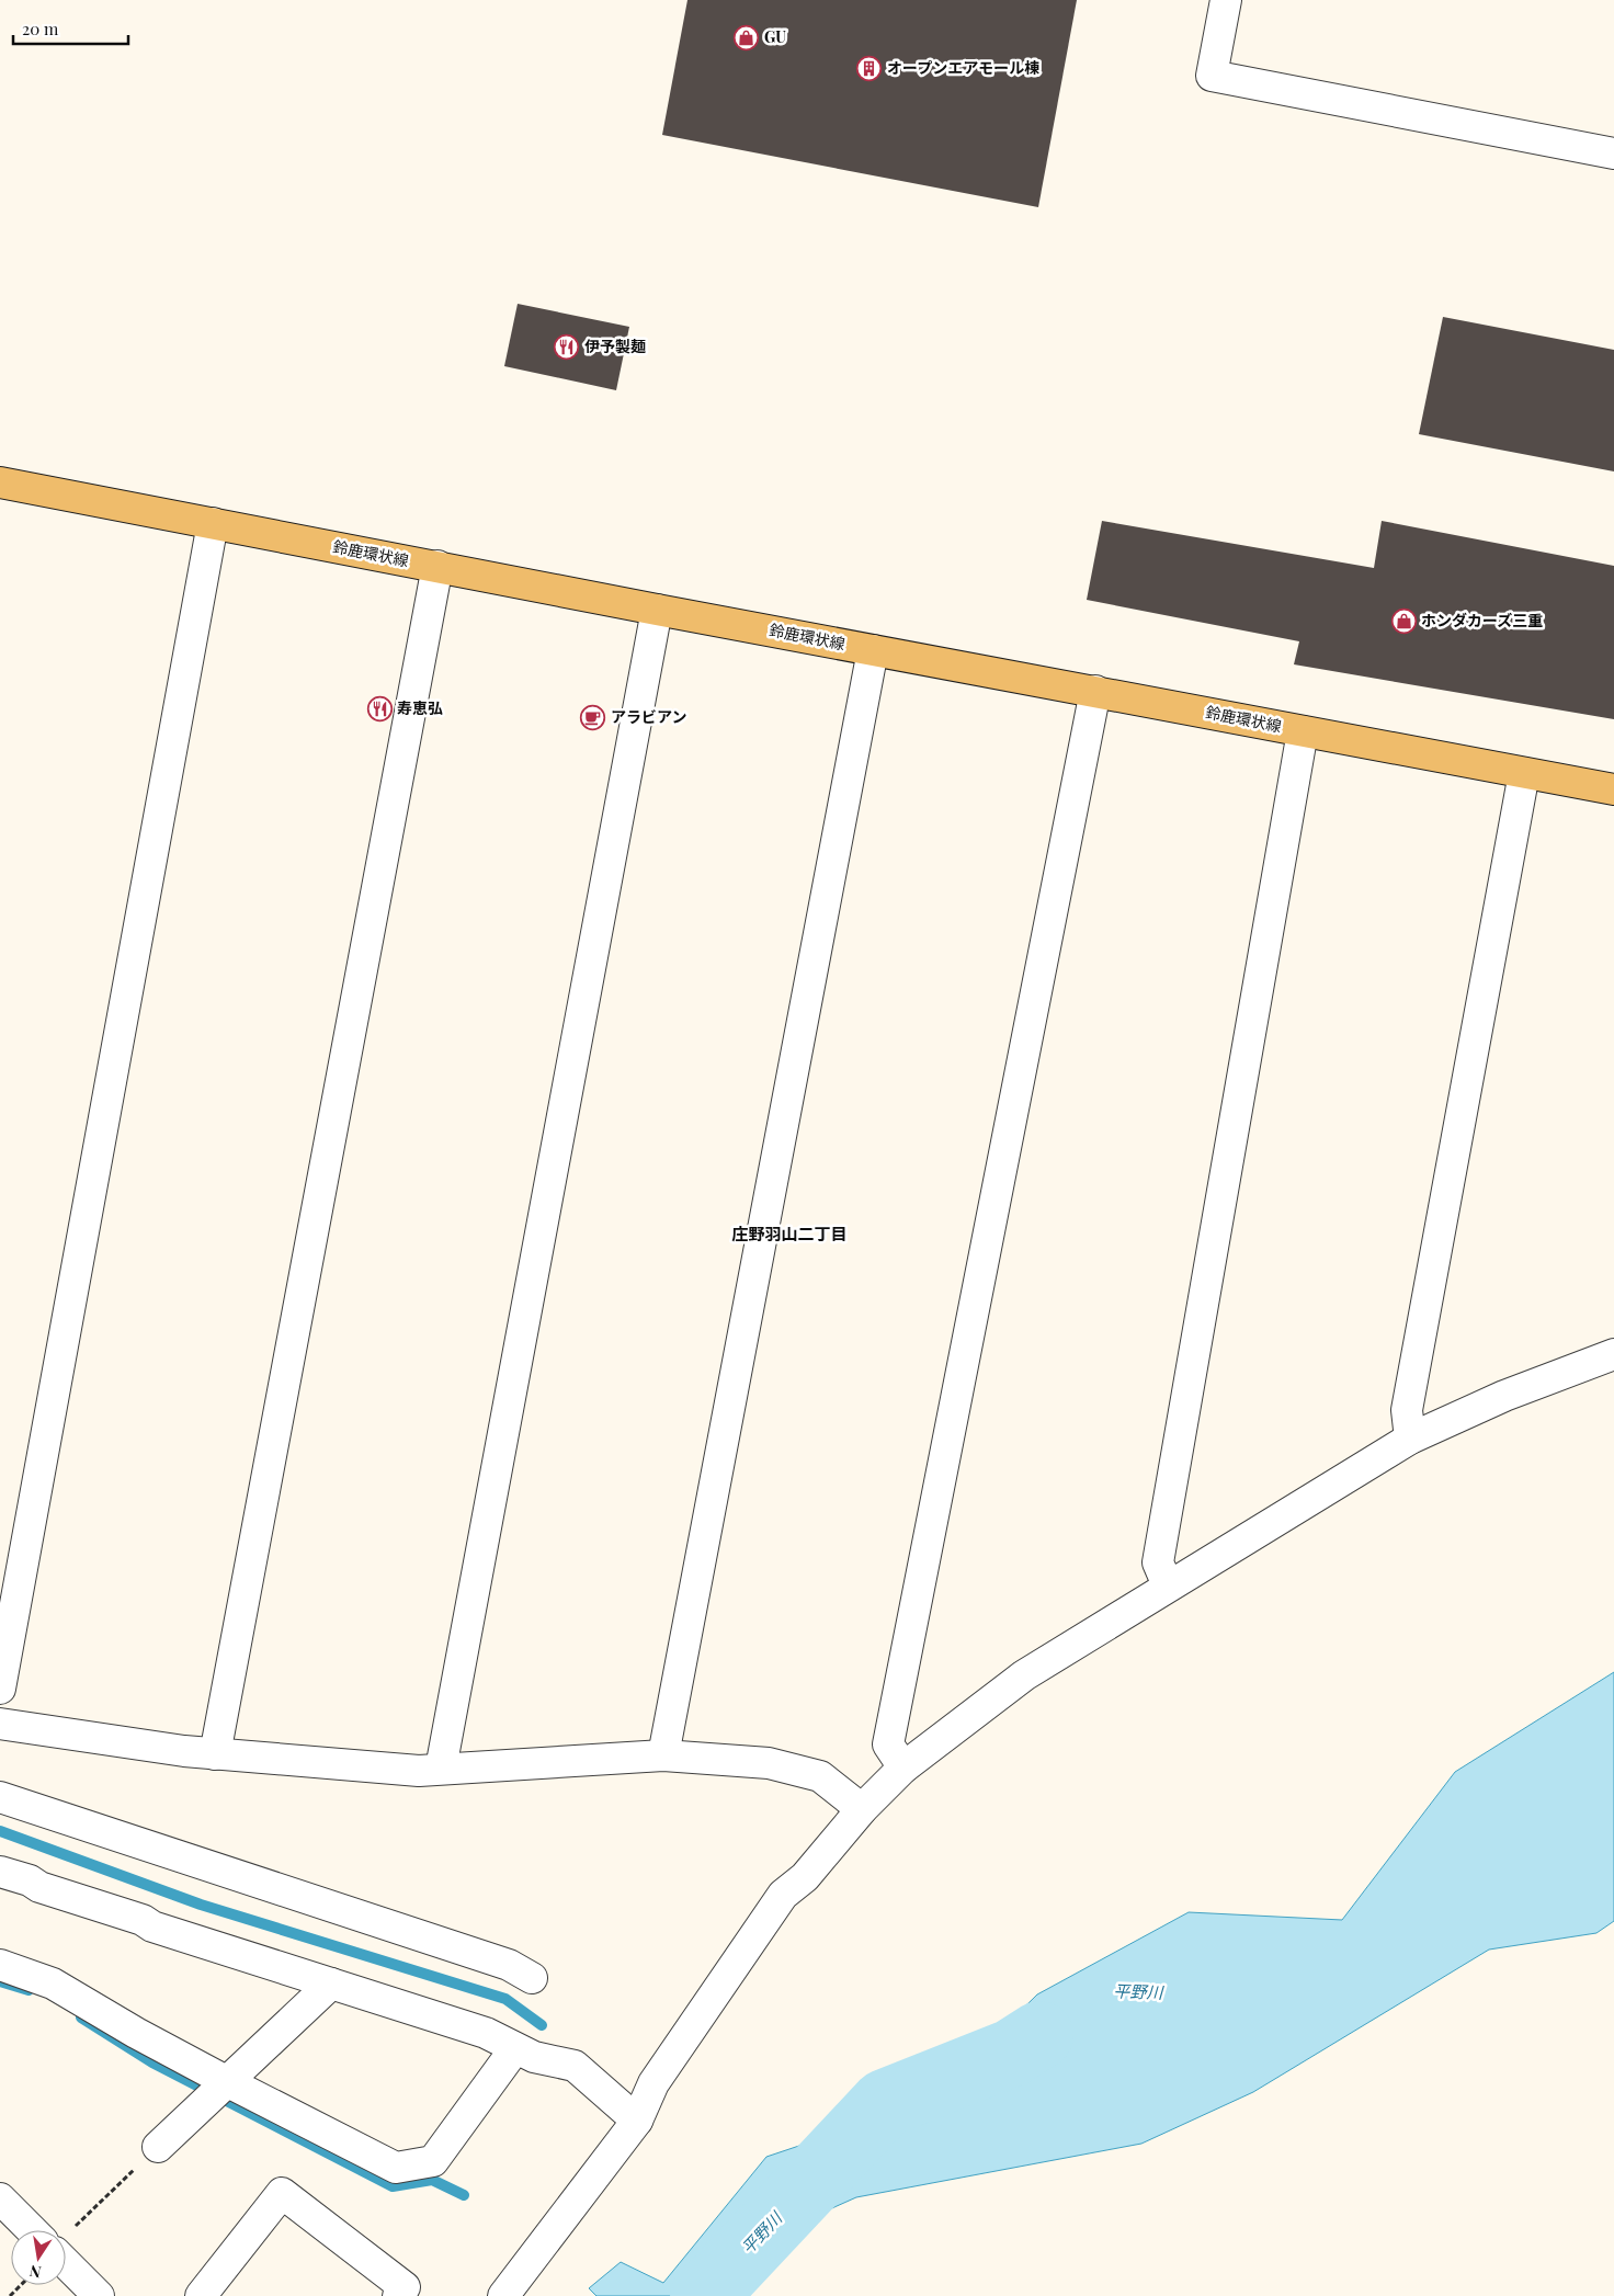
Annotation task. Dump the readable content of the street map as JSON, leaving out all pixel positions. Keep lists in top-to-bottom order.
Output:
{
  "streets": {
    "main road": ["鈴鹿環状線"]
  },
  "districts": ["庄野羽山二丁目"],
  "water": ["平野川"],
  "places": {
    "shop": ["GU", "ホンダカーズ三重"],
    "building": ["オープンエアモール棟"],
    "restaurant": ["伊予製麺", "寿恵弘"],
    "cafe": ["アラビアン"]
  },
  "scale_bar": "20 m",
  "north": "bottom"
}
